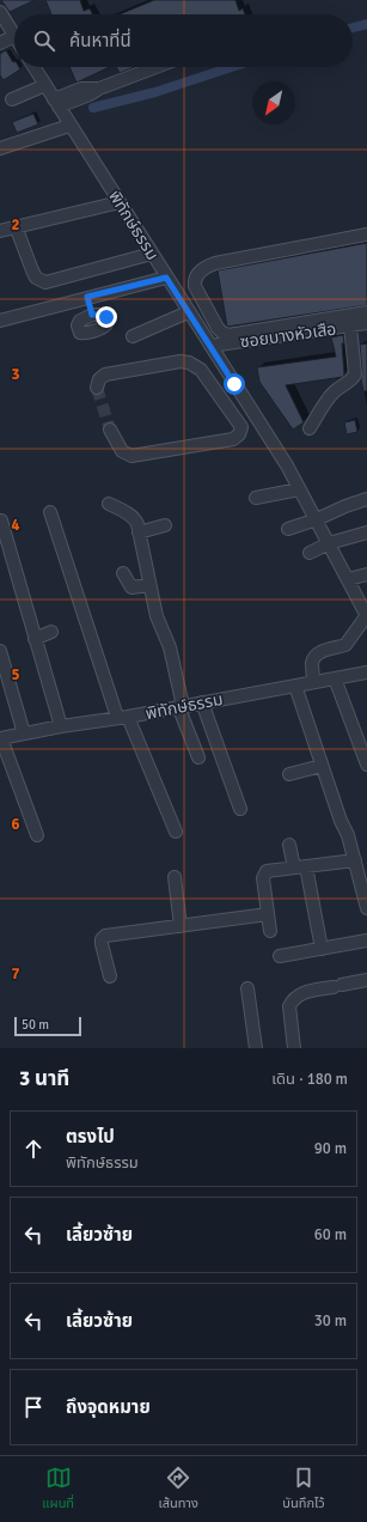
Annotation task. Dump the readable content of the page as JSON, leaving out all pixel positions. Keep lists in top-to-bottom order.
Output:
{
  "streets": {
    "street": ["พิทักษ์ธรรม", "ซอยบางหัวเสือ"]
  },
  "crossings": [
    ["พิทักษ์ธรรม", "ซอยบางหัวเสือ"]
  ],
  "scale_bar": "50 m",
  "north": "bottom left",
  "page": {
    "search": "ค้นหาที่นี่",
    "scale": "50 m",
    "heading": ["3 นาที", "เดิน · 180 m"],
    "list": [
      ["ตรงไป", "พิทักษ์ธรรม", "90 m"],
      ["เลี้ยวซ้าย", "60 m"],
      ["เลี้ยวซ้าย", "30 m"],
      "ถึงจุดหมาย"
    ],
    "nav": ["แผนที่", "เส้นทาง", "บันทึกไว้"]
  },
  "grid": {
    "rows": [
      "2",
      "3",
      "4",
      "5",
      "6",
      "7"
    ]
  }
}
